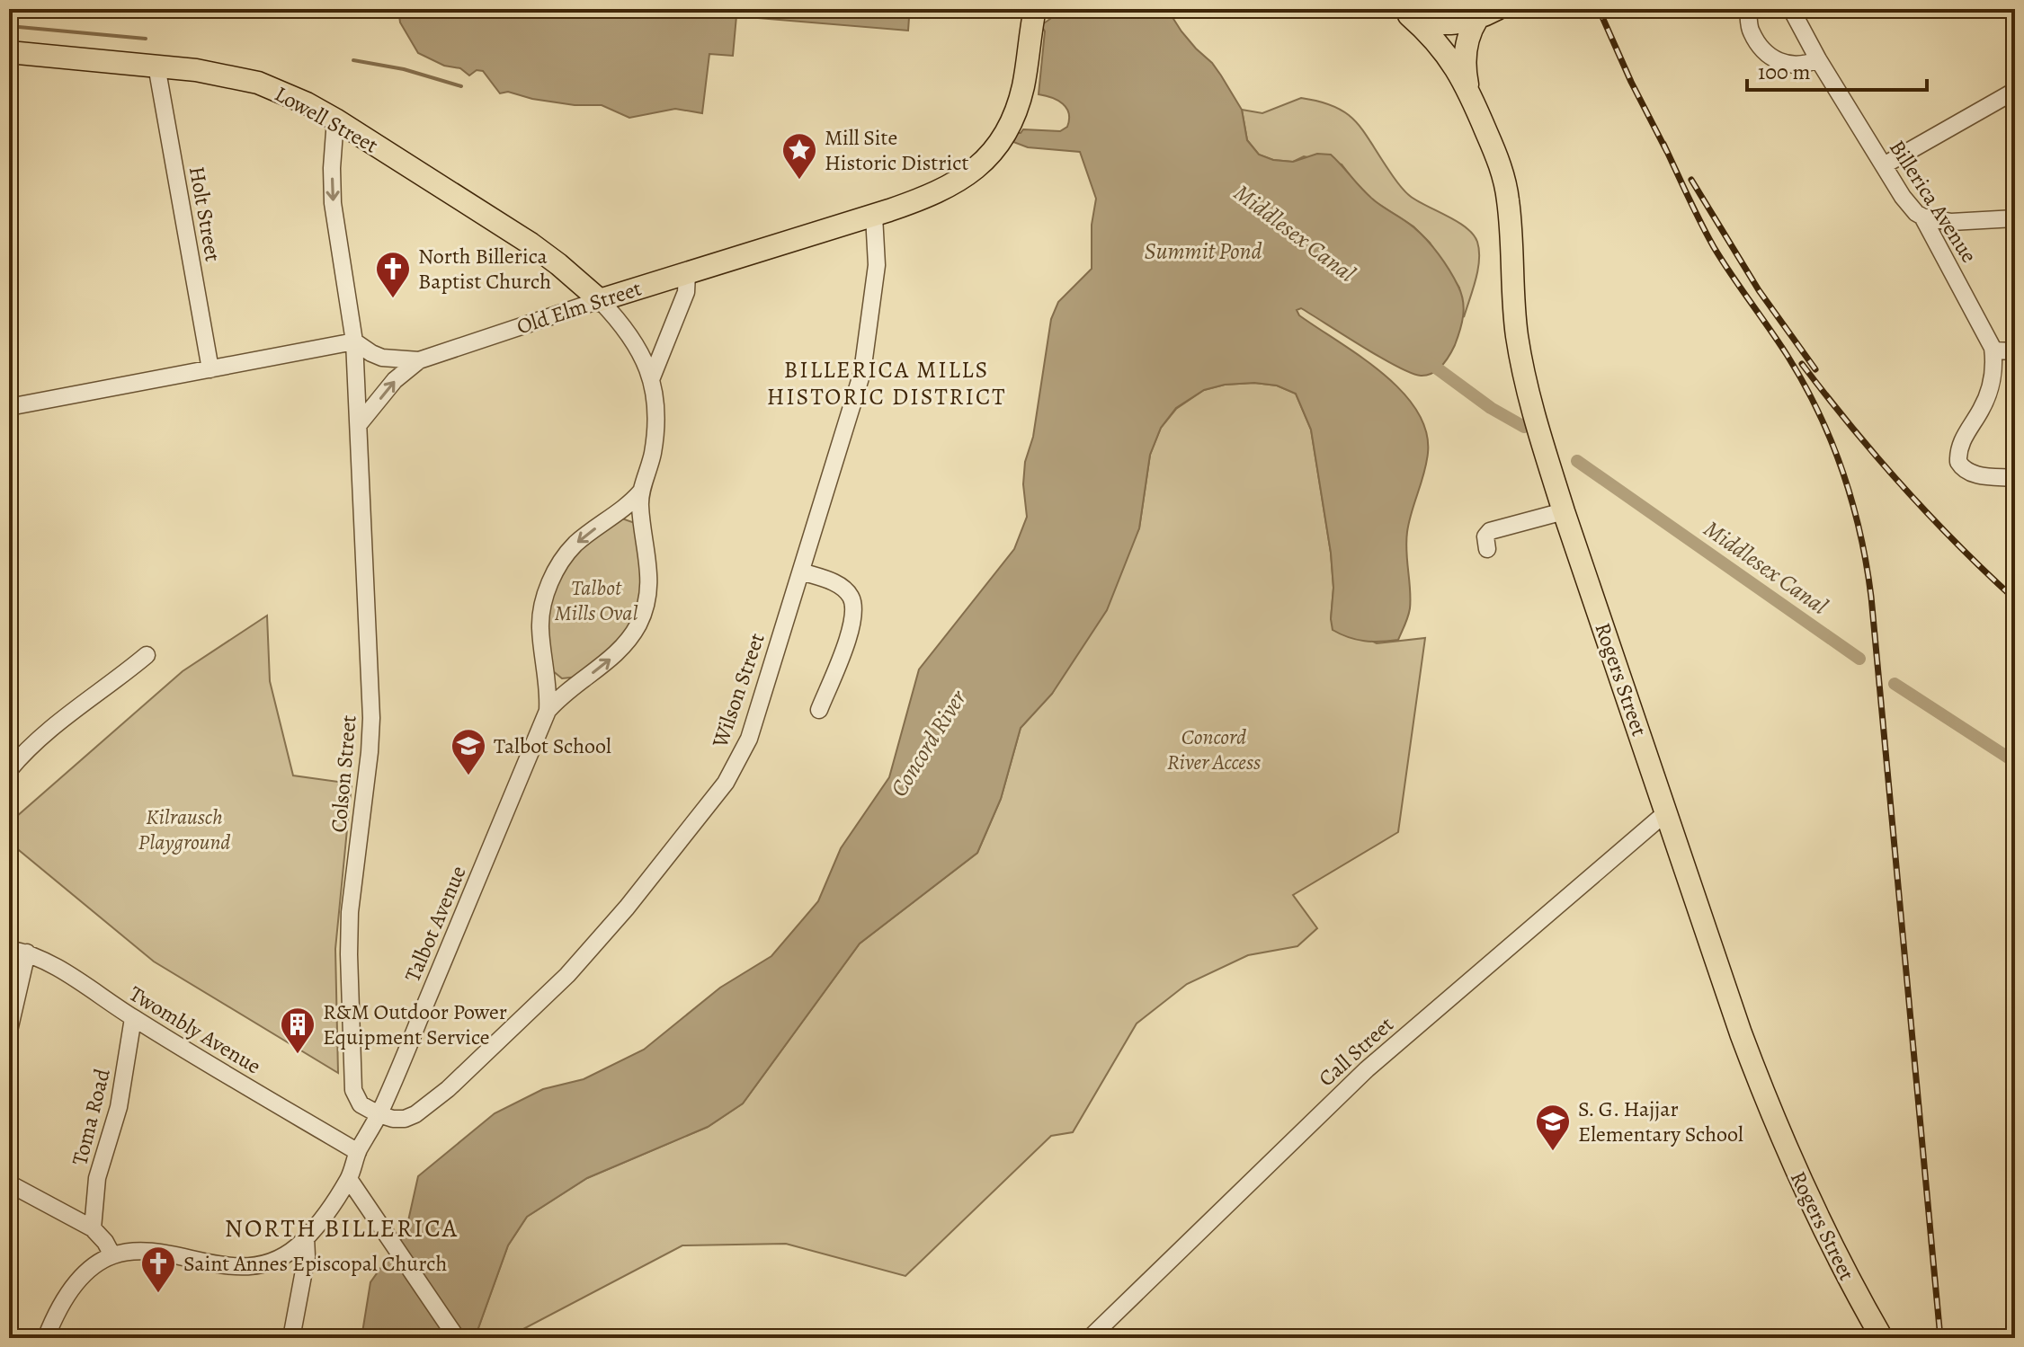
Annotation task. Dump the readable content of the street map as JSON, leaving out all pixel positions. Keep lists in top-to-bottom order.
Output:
{
  "streets": {
    "main road": ["Lowell Street", "Old Elm Street", "Rogers Street"],
    "street": [
      "Billerica Avenue",
      "Holt Street",
      "Wilson Street",
      "Colson Street",
      "Talbot Avenue",
      "Twombly Avenue",
      "Call Street",
      "Toma Road"
    ]
  },
  "crossings": [
    ["Lowell Street", "Holt Street"],
    ["Lowell Street", "Old Elm Street"],
    ["Lowell Street", "Colson Street"],
    ["Lowell Street", "Talbot Avenue"],
    ["Old Elm Street", "Wilson Street"],
    ["Old Elm Street", "Colson Street"],
    ["Old Elm Street", "Talbot Avenue"],
    ["Rogers Street", "Call Street"],
    ["Wilson Street", "Colson Street"],
    ["Wilson Street", "Talbot Avenue"],
    ["Colson Street", "Talbot Avenue"],
    ["Talbot Avenue", "Twombly Avenue"],
    ["Twombly Avenue", "Toma Road"]
  ],
  "districts": ["BILLERICA MILLS HISTORIC DISTRICT", "NORTH BILLERICA"],
  "water": ["Middlesex Canal", "Summit Pond", "Concord River"],
  "parks": ["Talbot Mills Oval", "Concord River Access", "Kilrausch Playground"],
  "places": {
    "place": ["Mill Site Historic District"],
    "church": ["North Billerica Baptist Church", "Saint Annes Episcopal Church"],
    "school or university": ["Talbot School", "S. G. Hajjar Elementary School"],
    "building": ["R&M Outdoor Power Equipment Service"]
  },
  "scale_bar": "100 m"
}
